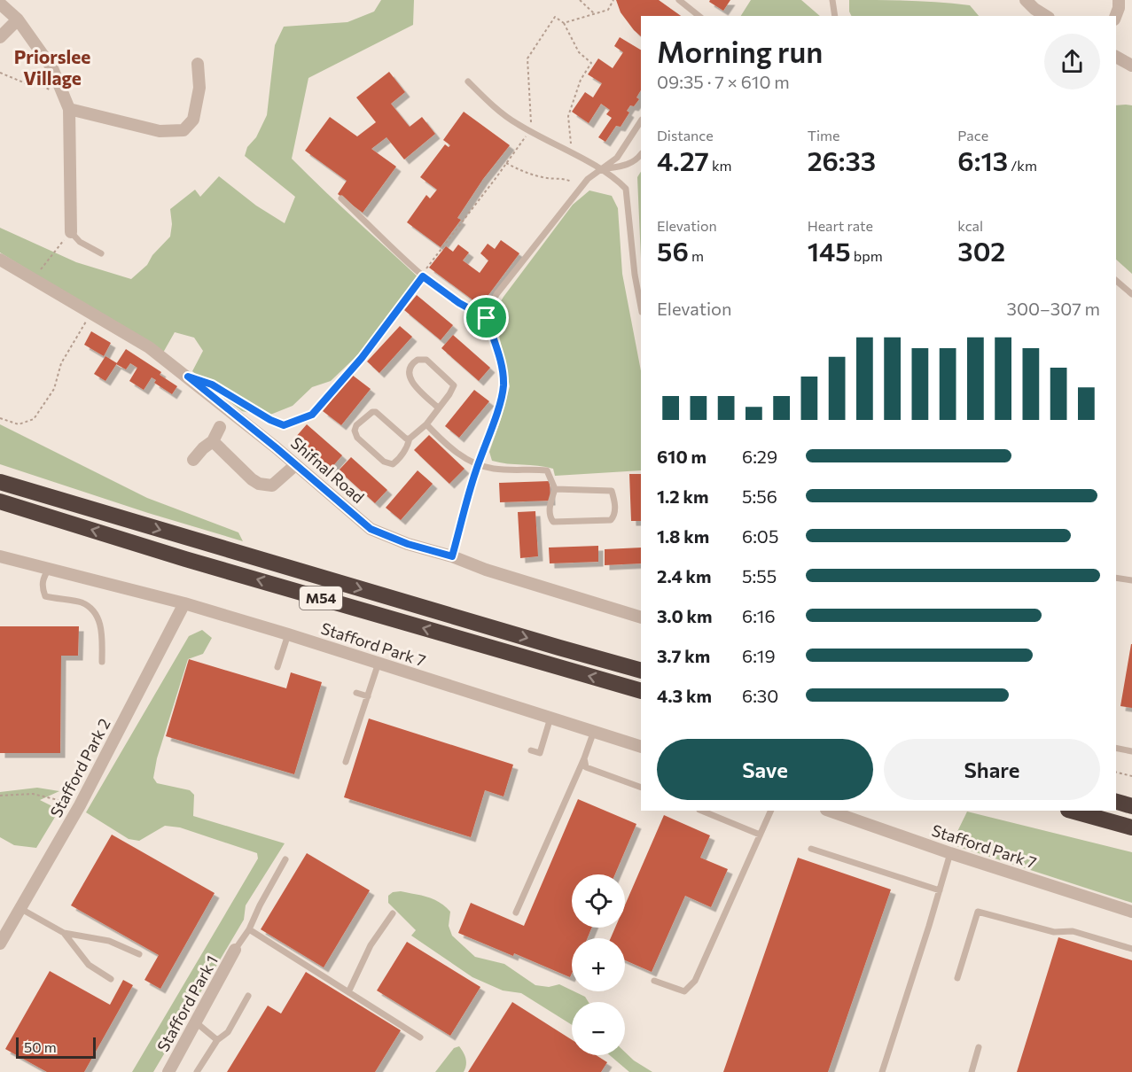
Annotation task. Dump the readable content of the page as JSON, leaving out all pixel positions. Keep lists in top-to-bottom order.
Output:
{
  "streets": {
    "highway": ["M54"],
    "street": [
      "Shifnal Road",
      "Stafford Park 7",
      "Stafford Park 2",
      "Stafford Park 1"
    ]
  },
  "crossings": [
    ["Stafford Park 7", "Stafford Park 2"]
  ],
  "districts": ["Priorslee Village"],
  "scale_bar": "50 m",
  "page": {
    "heading": ["Morning run", "09:35 · 7 × 610 m"],
    "stats": [
      ["Distance", "4.27 km"],
      ["Time", "26:33"],
      ["Pace", "6:13 /km"],
      ["Elevation", "56 m"],
      ["Heart rate", "145 bpm"],
      ["kcal", "302"]
    ],
    "chart": ["Elevation", "300–307 m"],
    "list": [
      {
        "name": "610 m",
        "note": "6:29"
      },
      {
        "name": "1.2 km",
        "note": "5:56"
      },
      {
        "name": "1.8 km",
        "note": "6:05"
      },
      {
        "name": "2.4 km",
        "note": "5:55"
      },
      {
        "name": "3.0 km",
        "note": "6:16"
      },
      {
        "name": "3.7 km",
        "note": "6:19"
      },
      {
        "name": "4.3 km",
        "note": "6:30"
      }
    ],
    "buttons": ["Save", "Share"],
    "map_buttons": ["+", "−"],
    "scale": "50 m"
  }
}
